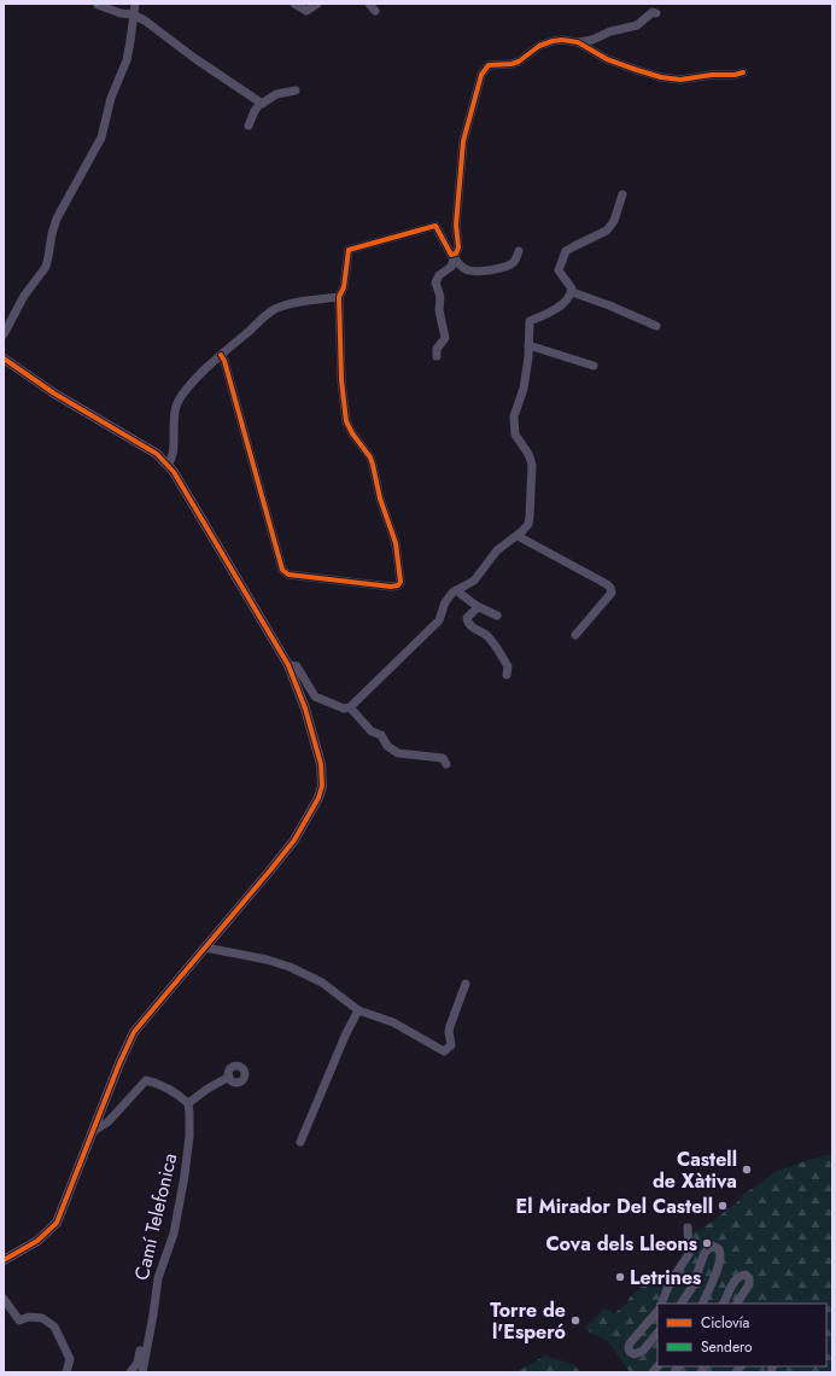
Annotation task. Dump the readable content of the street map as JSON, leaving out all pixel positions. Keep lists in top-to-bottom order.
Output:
{
  "streets": {
    "street": ["Camí Telefonica"]
  },
  "places": [
    "Castell de Xàtiva",
    "El Mirador Del Castell",
    "Cova dels Lleons",
    "Letrines",
    "Torre de l'Esperó"
  ],
  "legend": ["Ciclovía", "Sendero"]
}
